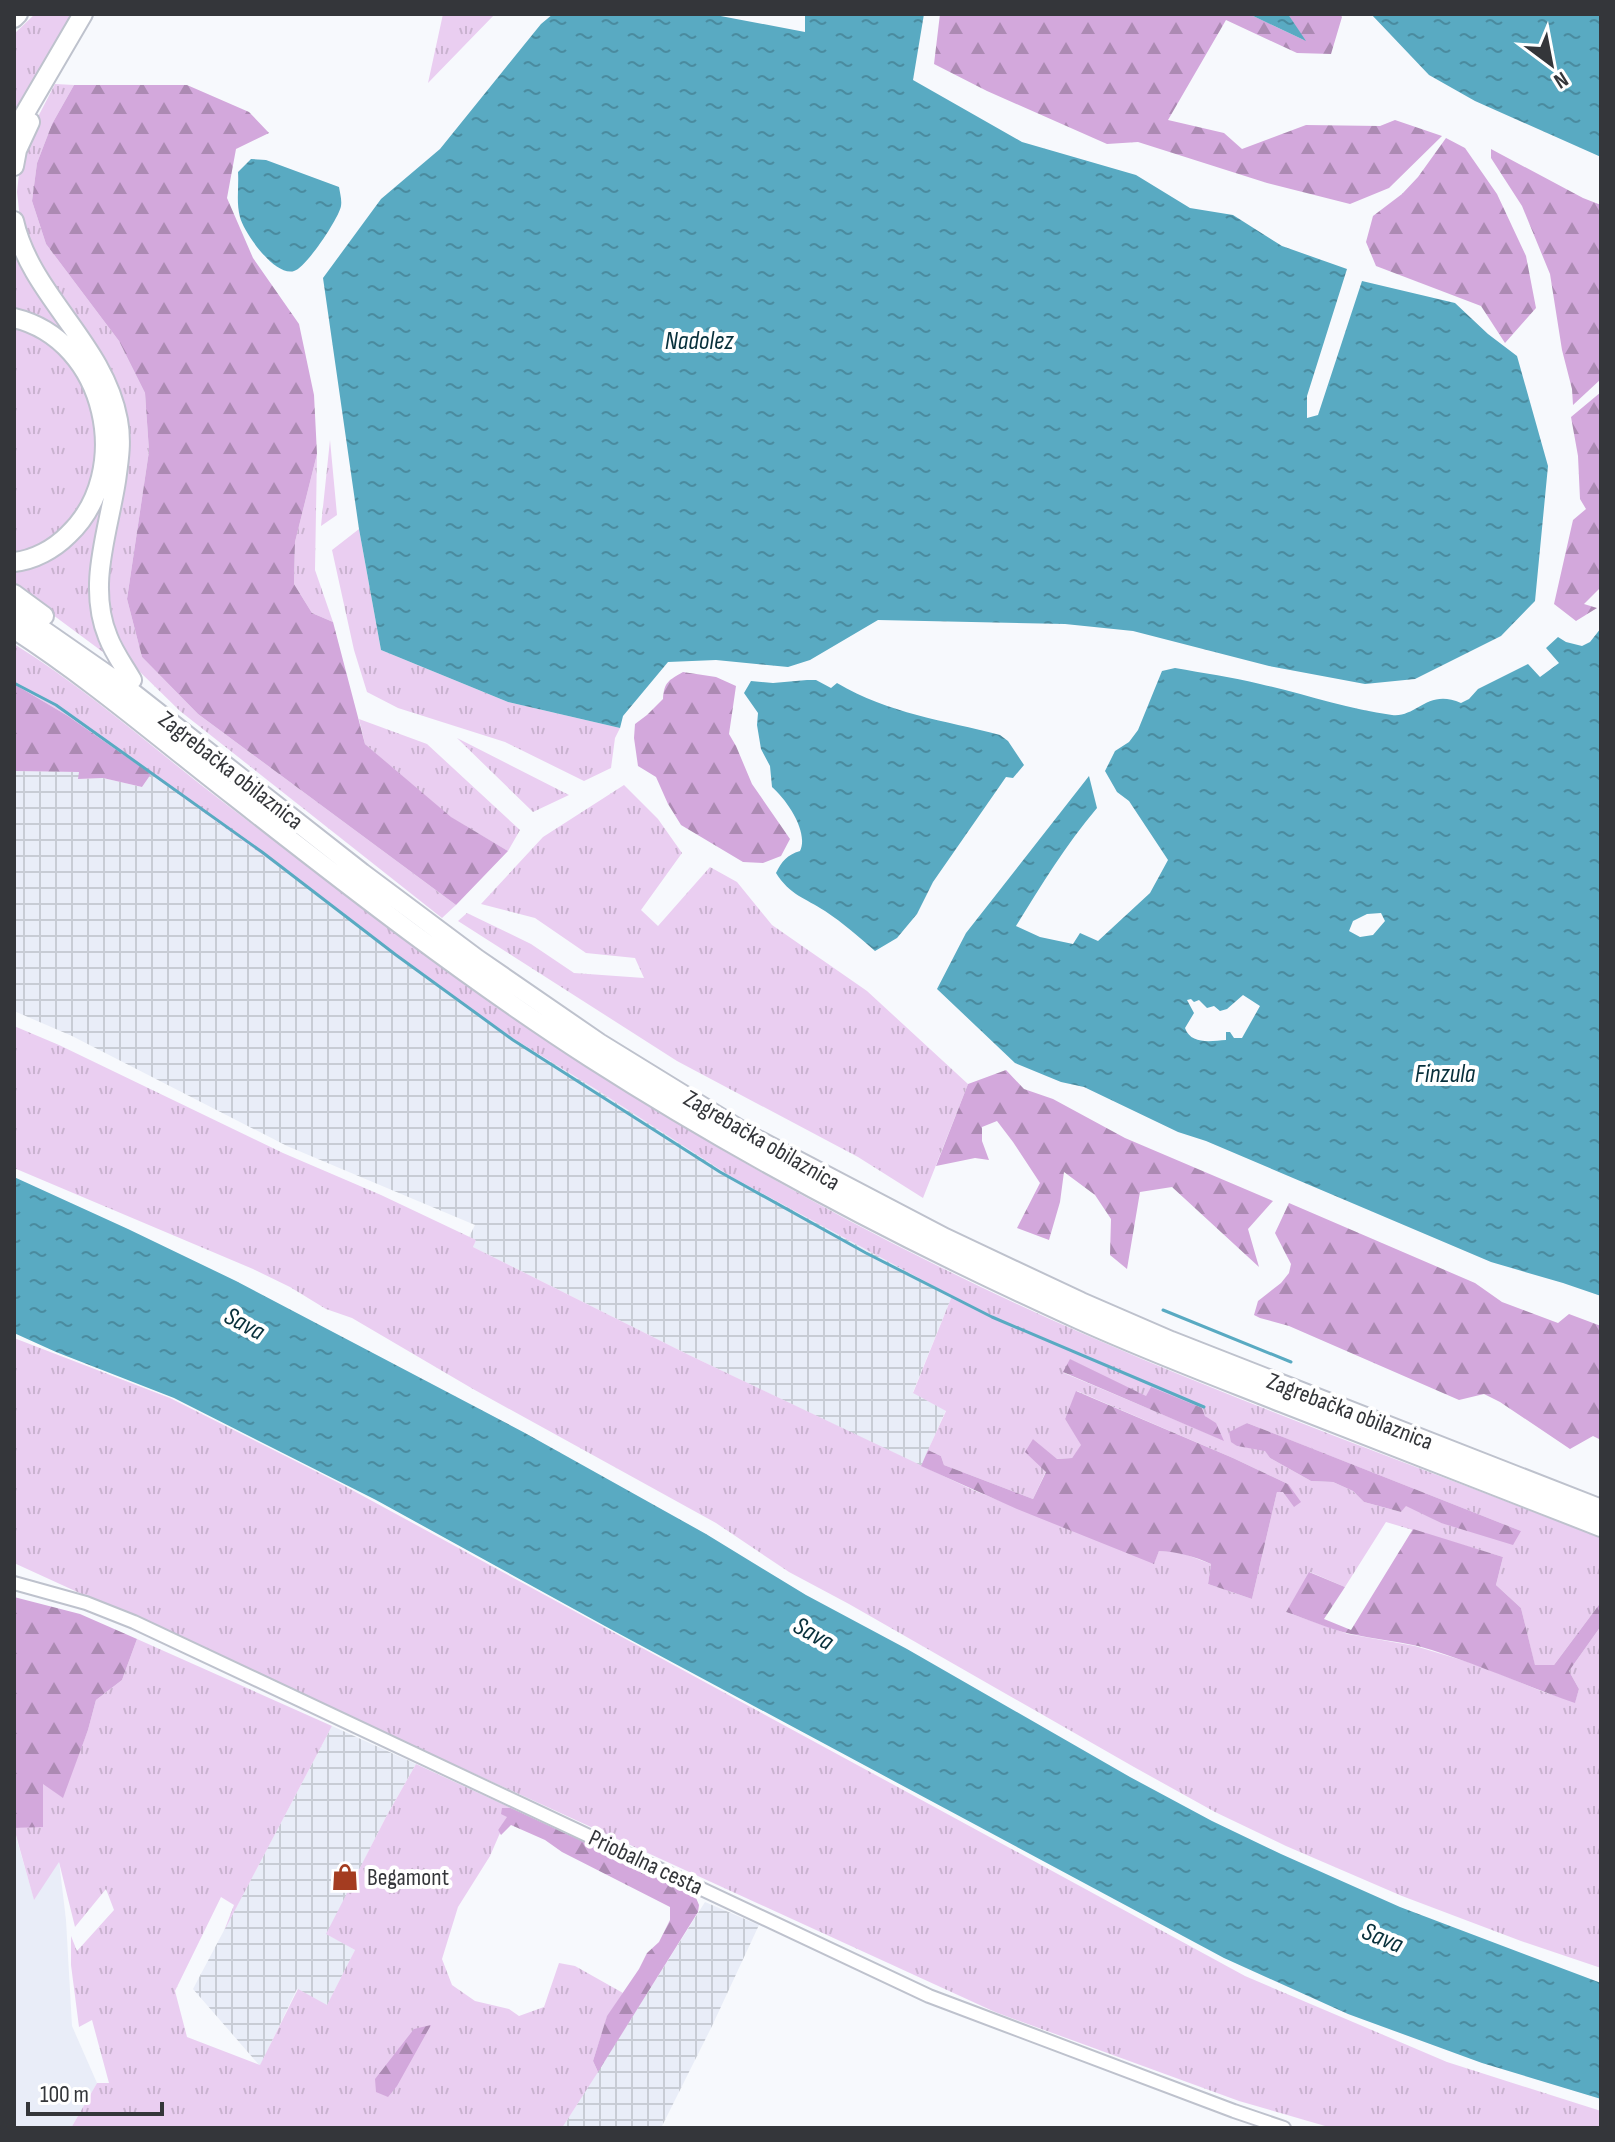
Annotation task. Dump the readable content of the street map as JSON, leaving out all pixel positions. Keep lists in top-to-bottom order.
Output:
{
  "streets": {
    "highway": ["Zagrebačka obilaznica"],
    "street": ["Priobalna cesta"]
  },
  "water": ["Nadolez", "Finzula", "Sava"],
  "places": {
    "shop": ["Begamont"]
  },
  "scale_bar": "100 m",
  "north": "bottom right"
}
